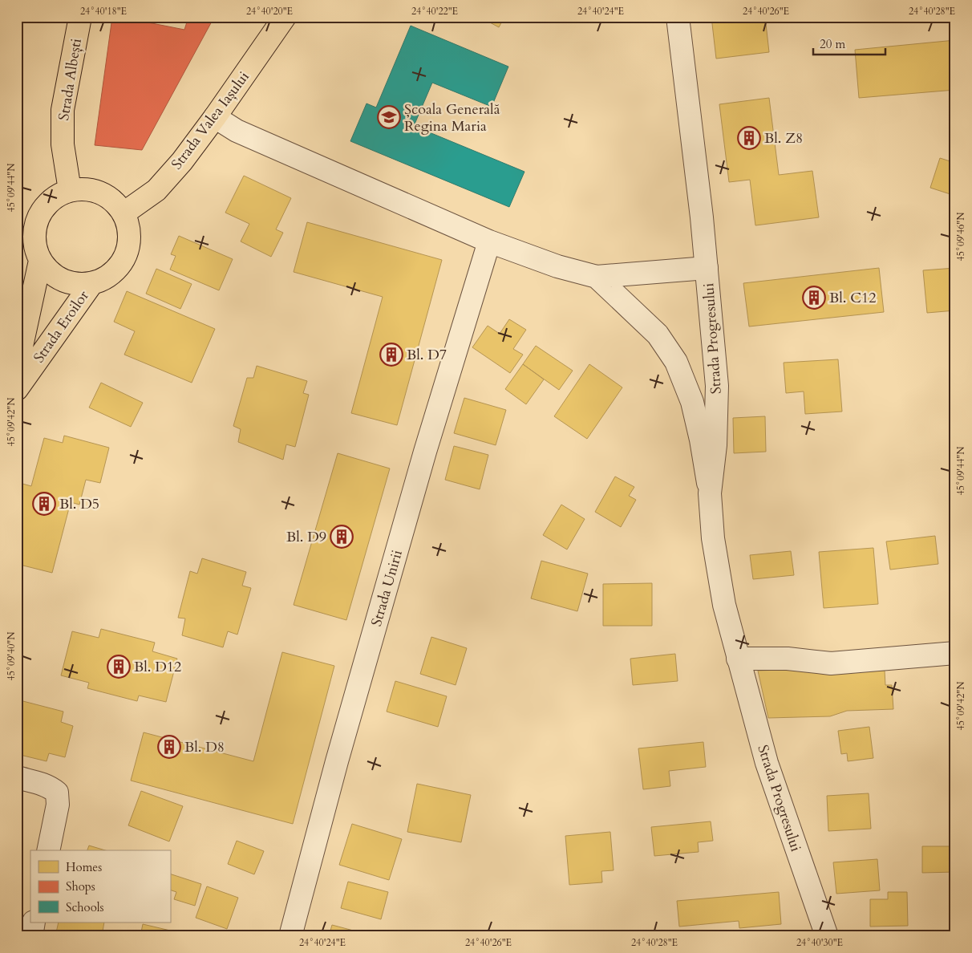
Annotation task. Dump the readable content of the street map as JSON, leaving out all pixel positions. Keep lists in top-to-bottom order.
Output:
{
  "streets": {
    "main road": ["Strada Albești", "Strada Valea Iașului", "Strada Eroilor"],
    "street": ["Strada Progresului", "Strada Unirii"]
  },
  "crossings": [
    ["Strada Albești", "Strada Valea Iașului"],
    ["Strada Albești", "Strada Eroilor"],
    ["Strada Valea Iașului", "Strada Eroilor"]
  ],
  "places": {
    "school or university": ["Școala Generală Regina Maria"],
    "building": [
      "Bl. Z8",
      "Bl. C12",
      "Bl. D7",
      "Bl. D5",
      "Bl. D9",
      "Bl. D12",
      "Bl. D8"
    ]
  },
  "legend": ["Homes", "Shops", "Schools"],
  "scale_bar": "20 m",
  "coordinates": [
    "24°40'18\"E",
    "24°40'20\"E",
    "24°40'22\"E",
    "24°40'24\"E",
    "24°40'26\"E",
    "24°40'28\"E",
    "45°09'44\"N",
    "45°09'46\"N",
    "45°09'42\"N",
    "45°09'40\"N",
    "24°40'30\"E"
  ]
}
